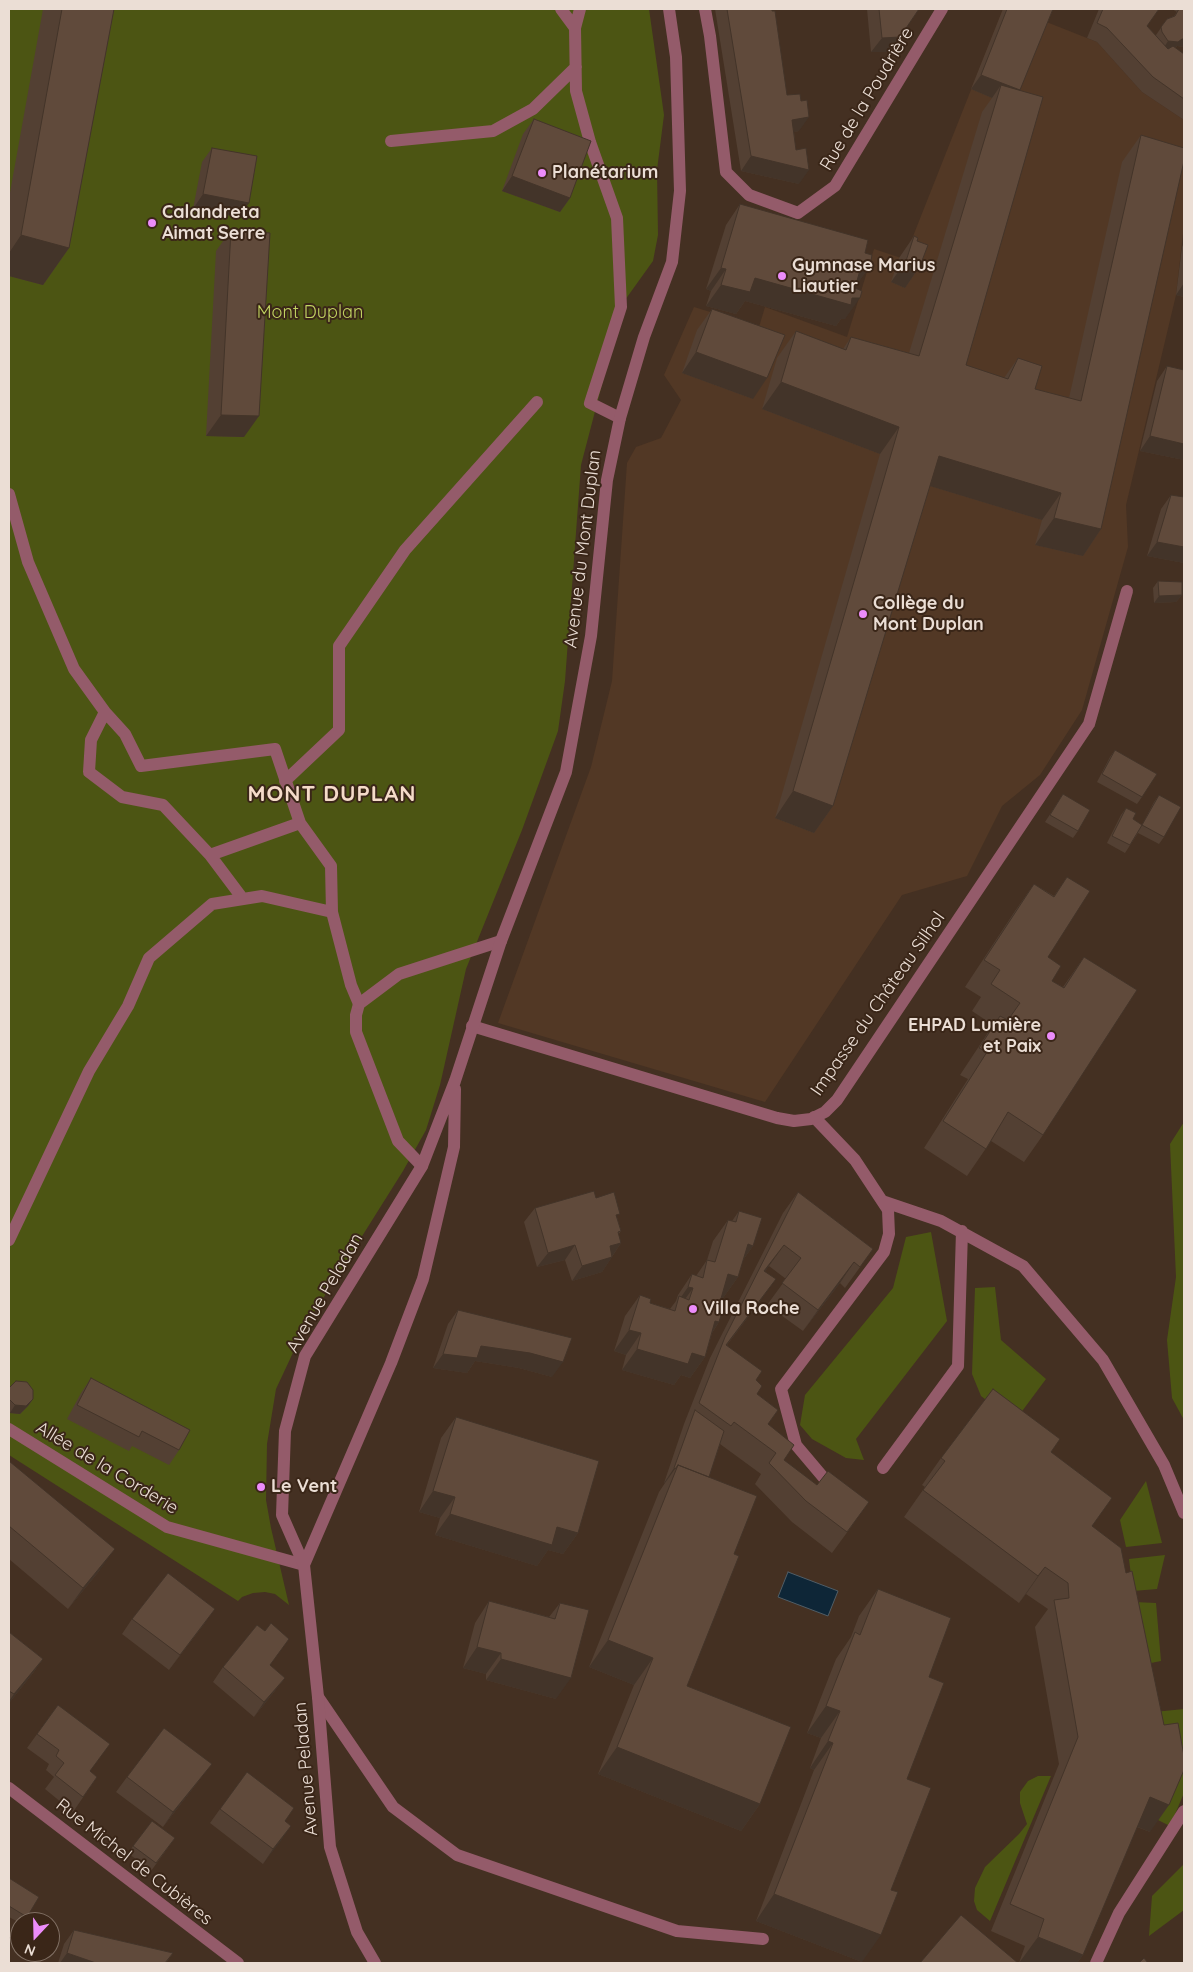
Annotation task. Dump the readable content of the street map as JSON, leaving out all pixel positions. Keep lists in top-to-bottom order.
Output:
{
  "streets": {
    "street": [
      "Rue de la Poudrière",
      "Avenue du Mont Duplan",
      "Impasse du Château Silhol",
      "Avenue Peladan",
      "Allée de la Corderie",
      "Rue Michel de Cubières"
    ]
  },
  "crossings": [
    ["Avenue du Mont Duplan", "Impasse du Château Silhol"],
    ["Avenue du Mont Duplan", "Avenue Peladan"],
    ["Impasse du Château Silhol", "Avenue Peladan"],
    ["Avenue Peladan", "Allée de la Corderie"]
  ],
  "districts": ["MONT DUPLAN"],
  "parks": ["Mont Duplan"],
  "places": [
    "Planétarium",
    "Calandreta Aimat Serre",
    "Gymnase Marius Liautier",
    "Collège du Mont Duplan",
    "EHPAD Lumière et Paix",
    "Villa Roche",
    "Le Vent"
  ],
  "north": "bottom"
}
